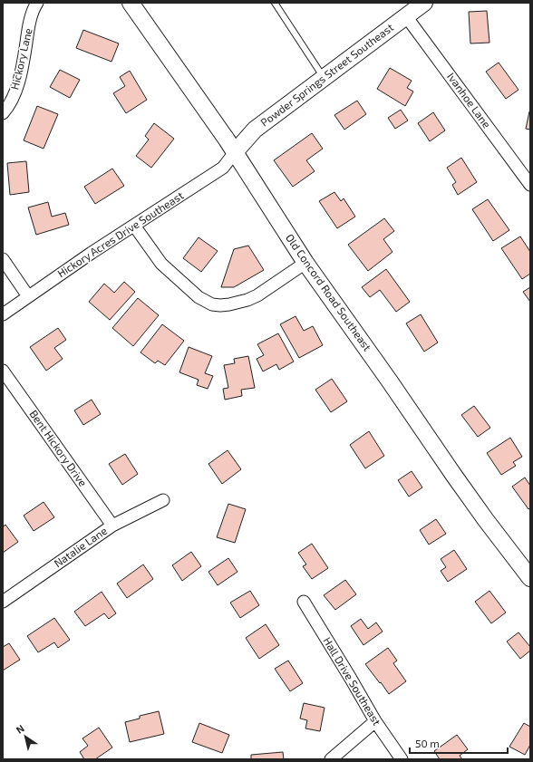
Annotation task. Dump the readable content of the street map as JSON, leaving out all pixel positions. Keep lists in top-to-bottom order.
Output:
{
  "streets": {
    "street": [
      "Hickory Lane",
      "Powder Springs Street Southeast",
      "Ivanhoe Lane",
      "Hickory Acres Drive Southeast",
      "Old Concord Road Southeast",
      "Bent Hickory Drive",
      "Natalie Lane",
      "Hall Drive Southeast"
    ]
  },
  "crossings": [
    ["Powder Springs Street Southeast", "Ivanhoe Lane"],
    ["Powder Springs Street Southeast", "Hickory Acres Drive Southeast"],
    ["Powder Springs Street Southeast", "Old Concord Road Southeast"],
    ["Hickory Acres Drive Southeast", "Old Concord Road Southeast"],
    ["Bent Hickory Drive", "Natalie Lane"]
  ],
  "scale_bar": "50 m",
  "north": "top left"
}
